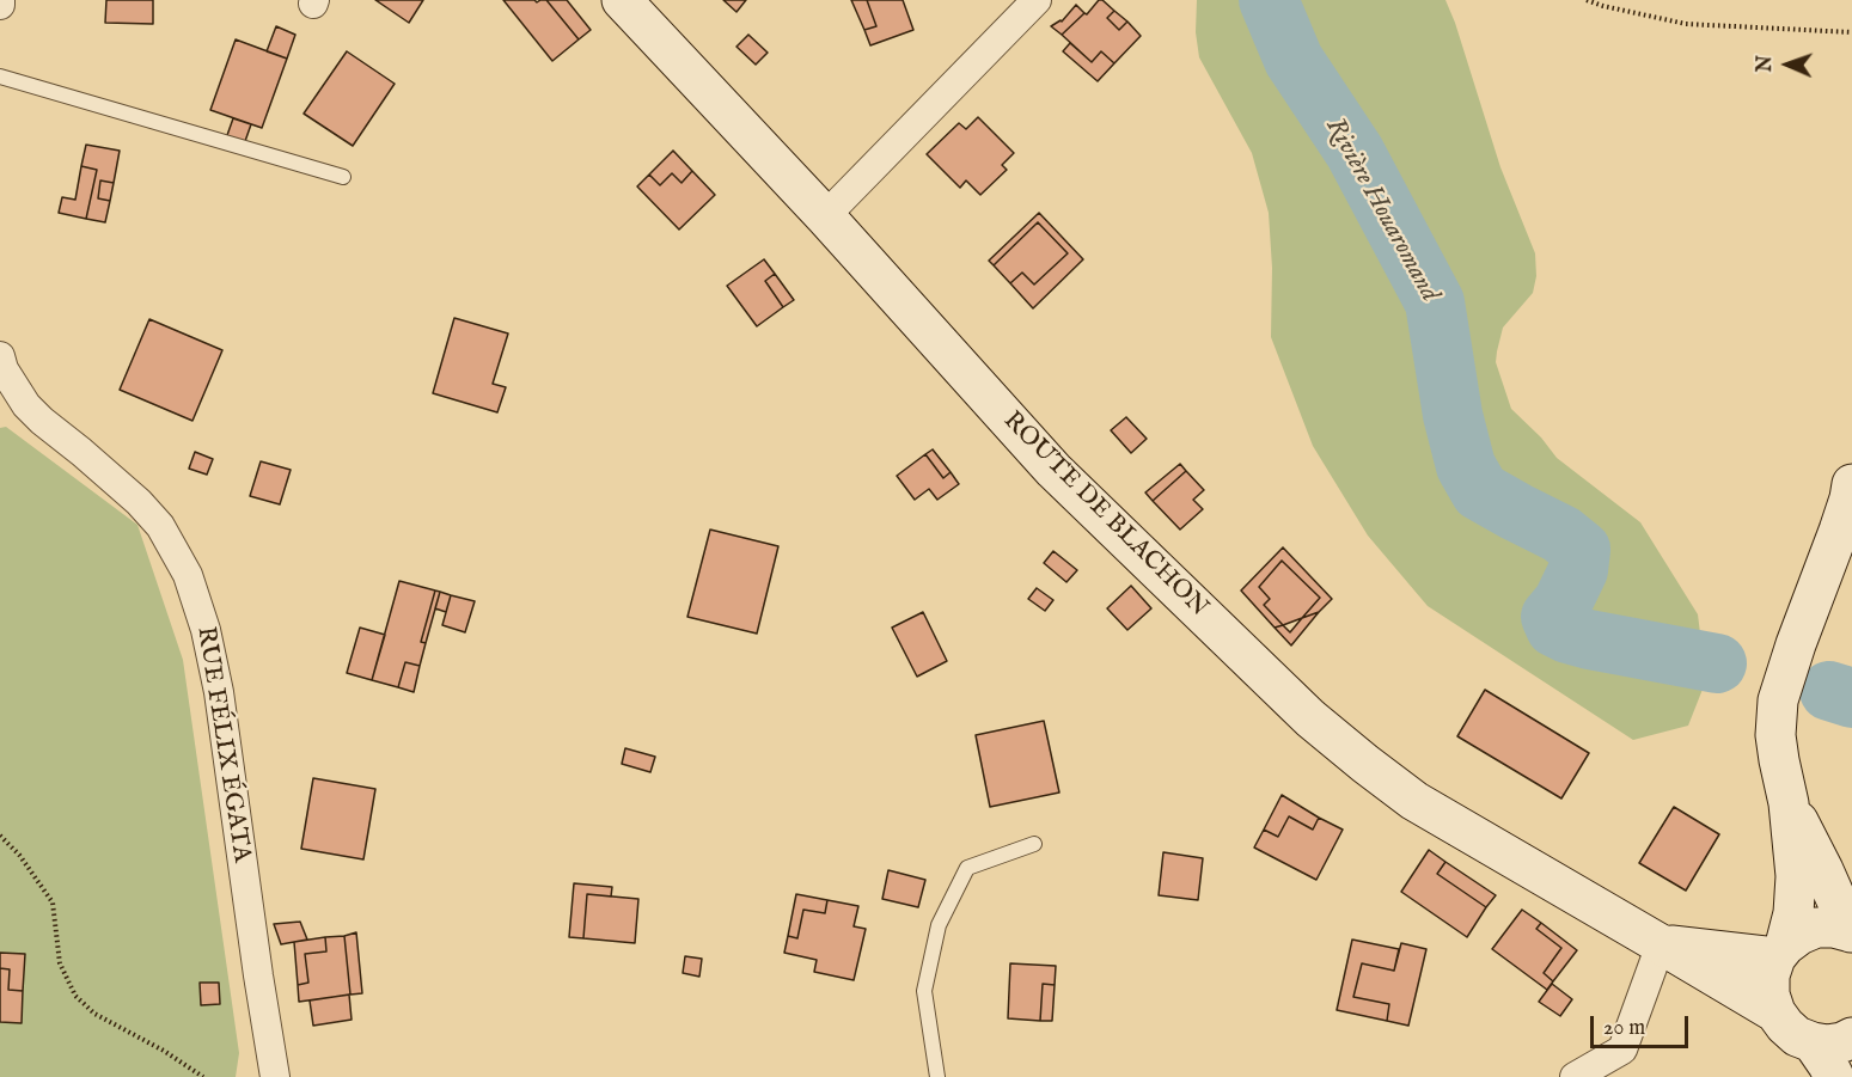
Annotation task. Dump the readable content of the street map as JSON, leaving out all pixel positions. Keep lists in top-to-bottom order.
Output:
{
  "streets": {
    "street": ["ROUTE DE BLACHON", "RUE FÉLIX ÉGATA"]
  },
  "water": ["Rivière Houaromand"],
  "scale_bar": "20 m",
  "north": "left"
}
